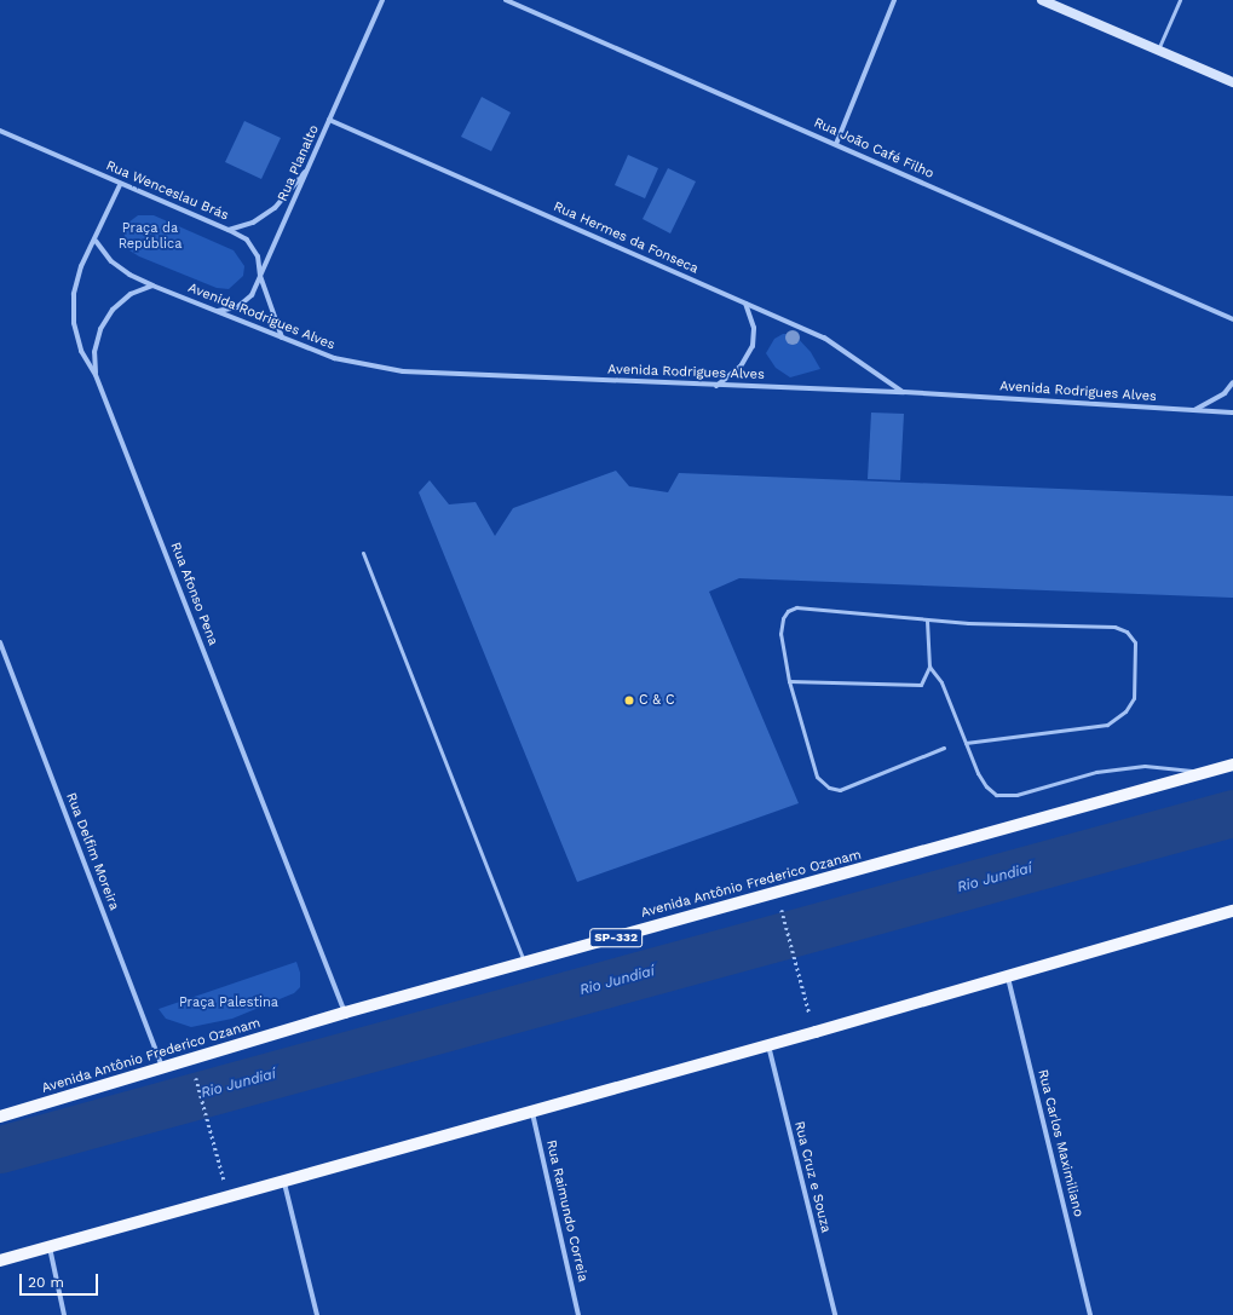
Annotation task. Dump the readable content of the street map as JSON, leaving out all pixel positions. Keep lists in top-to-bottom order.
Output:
{
  "streets": {
    "main road": ["Avenida Antônio Frederico Ozanam", "SP-332"],
    "street": [
      "Rua João Café Filho",
      "Rua Planalto",
      "Rua Wenceslau Brás",
      "Rua Hermes da Fonseca",
      "Avenida Rodrigues Alves",
      "Rua Afonso Pena",
      "Rua Delfim Moreira",
      "Rua Carlos Maximiliano",
      "Rua Cruz e Souza",
      "Rua Raimundo Correia"
    ]
  },
  "crossings": [
    ["Rua Planalto", "Rua Wenceslau Brás"],
    ["Rua Planalto", "Rua Hermes da Fonseca"],
    ["Rua Planalto", "Avenida Rodrigues Alves"],
    ["Rua Wenceslau Brás", "Rua Afonso Pena"],
    ["Rua Hermes da Fonseca", "Avenida Rodrigues Alves"],
    ["Avenida Rodrigues Alves", "Rua Afonso Pena"],
    ["Rua Afonso Pena", "Avenida Antônio Frederico Ozanam"],
    ["Rua Delfim Moreira", "Avenida Antônio Frederico Ozanam"]
  ],
  "water": ["Rio Jundiaí"],
  "parks": ["Praça da República", "Praça Palestina"],
  "places": ["C & C"],
  "scale_bar": "20 m"
}
